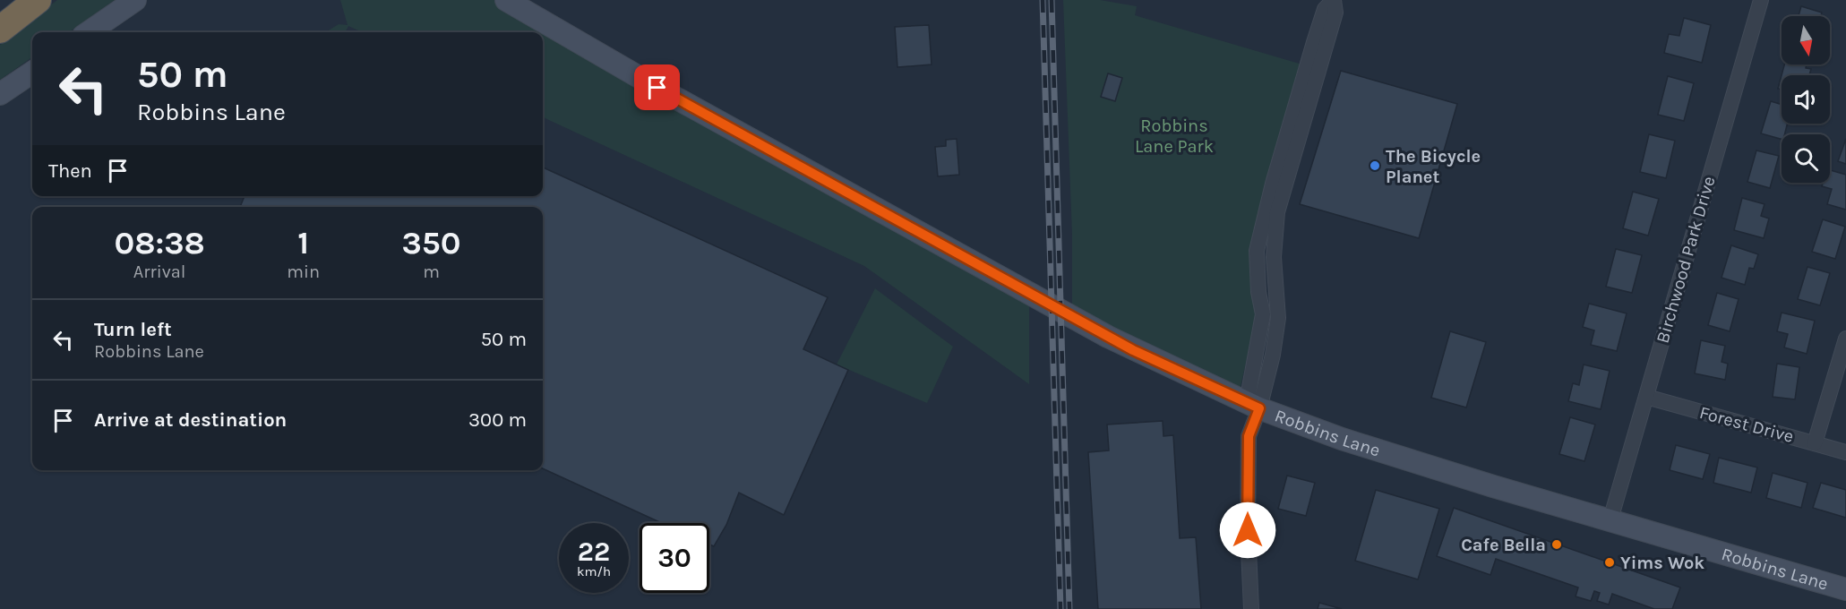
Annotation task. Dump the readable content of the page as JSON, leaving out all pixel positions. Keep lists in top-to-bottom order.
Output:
{
  "streets": {
    "street": ["Birchwood Park Drive", "Forest Drive", "Robbins Lane"]
  },
  "crossings": [
    ["Birchwood Park Drive", "Forest Drive"],
    ["Birchwood Park Drive", "Robbins Lane"]
  ],
  "parks": ["Robbins Lane Park"],
  "places": ["The Bicycle Planet", "Cafe Bella", "Yims Wok"],
  "north": "bottom",
  "page": {
    "turn": ["50 m", "Robbins Lane"],
    "then": "Then",
    "eta": [
      "08:38",
      "Arrival",
      "1",
      "min",
      "350",
      "m"
    ],
    "list": [
      {
        "name": "Turn left",
        "note": "Robbins Lane",
        "value": "50 m"
      },
      {
        "name": "Arrive at destination",
        "value": "300 m"
      }
    ],
    "speed": "22 km/h",
    "limit": "30"
  }
}
